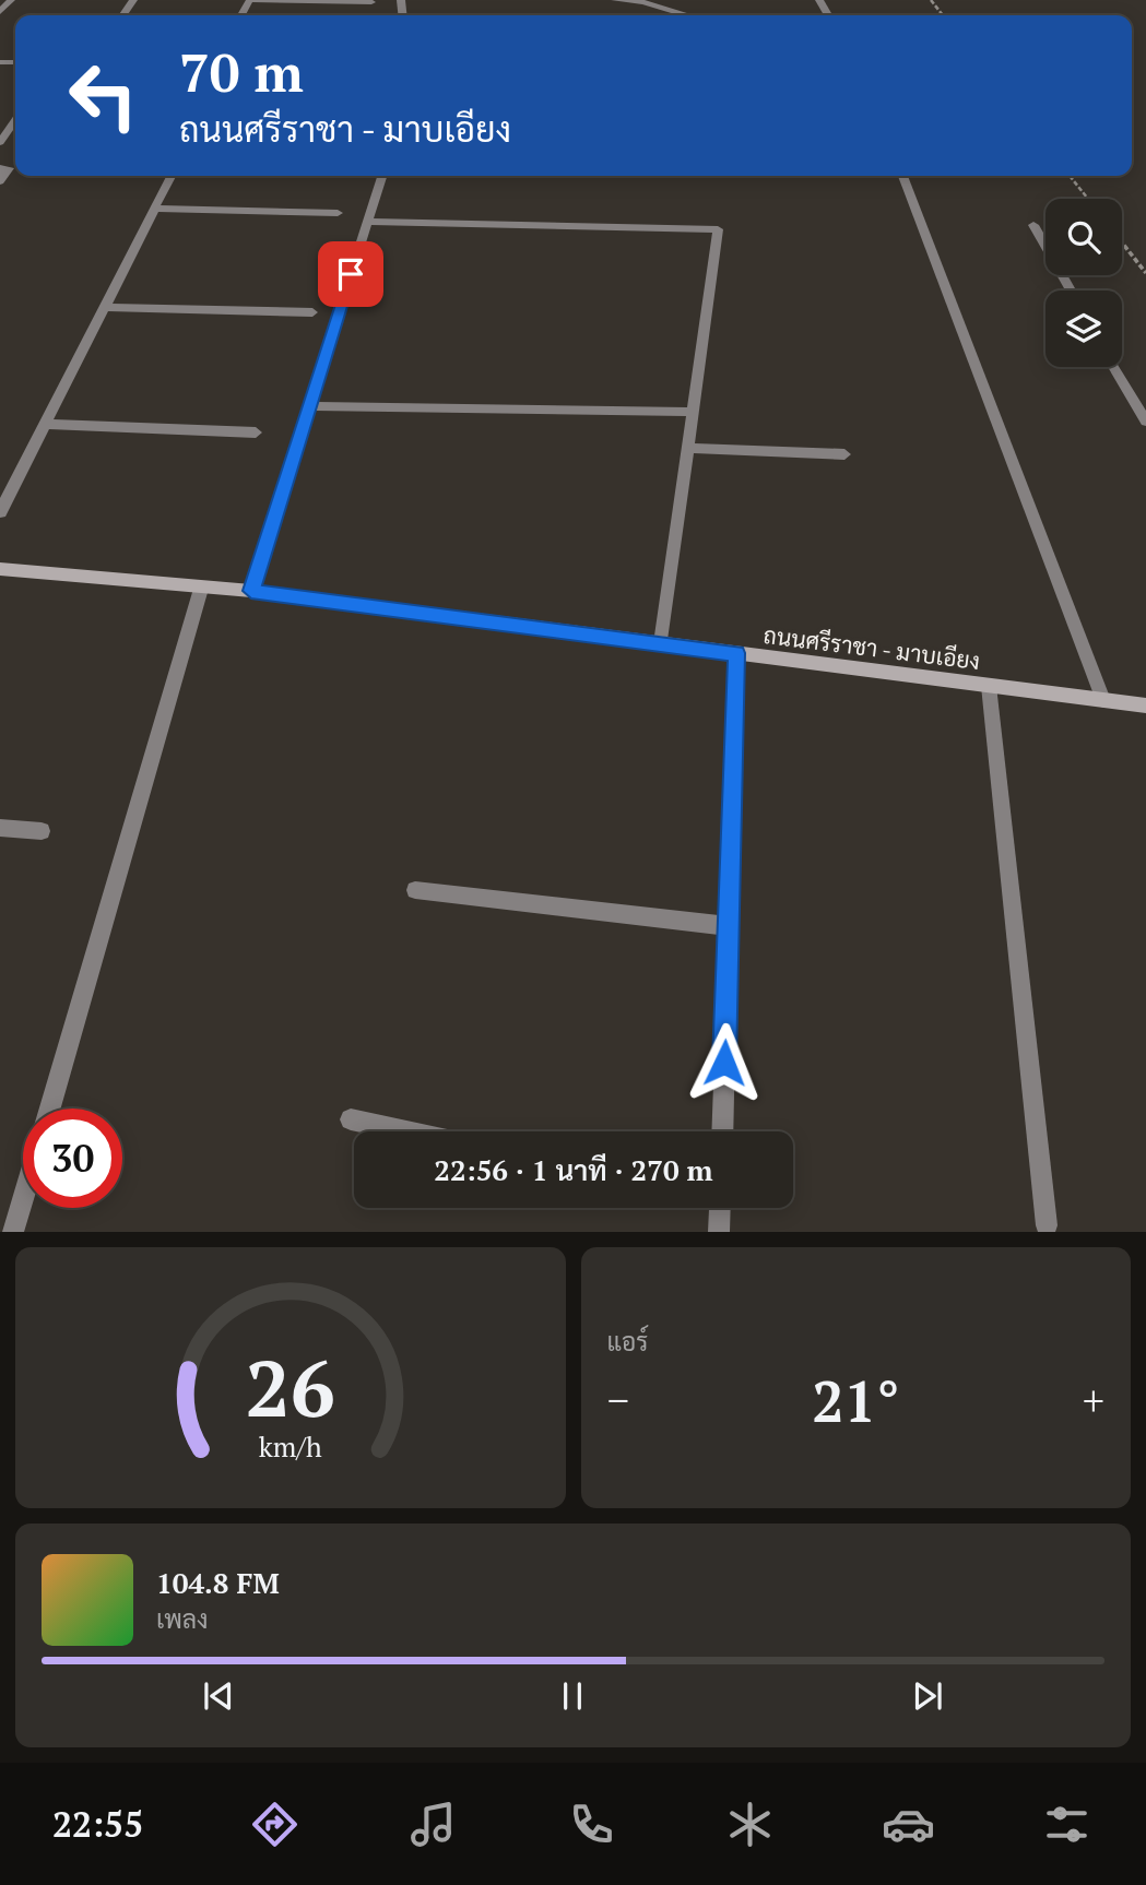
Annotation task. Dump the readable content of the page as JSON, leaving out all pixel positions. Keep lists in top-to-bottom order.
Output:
{
  "streets": {
    "main road": ["ถนนศรีราชา - มาบเอียง"]
  },
  "page": {
    "turn": ["70 m", "ถนนศรีราชา - มาบเอียง"],
    "limit": "30",
    "trip": "22:56 · 1 นาที · 270 m",
    "tile": "แอร์",
    "heat": ["−", "21°", "+"],
    "song": ["104.8 FM", "เพลง"],
    "tabs": "22:55",
    "gauge": ["26", "km/h"]
  }
}
